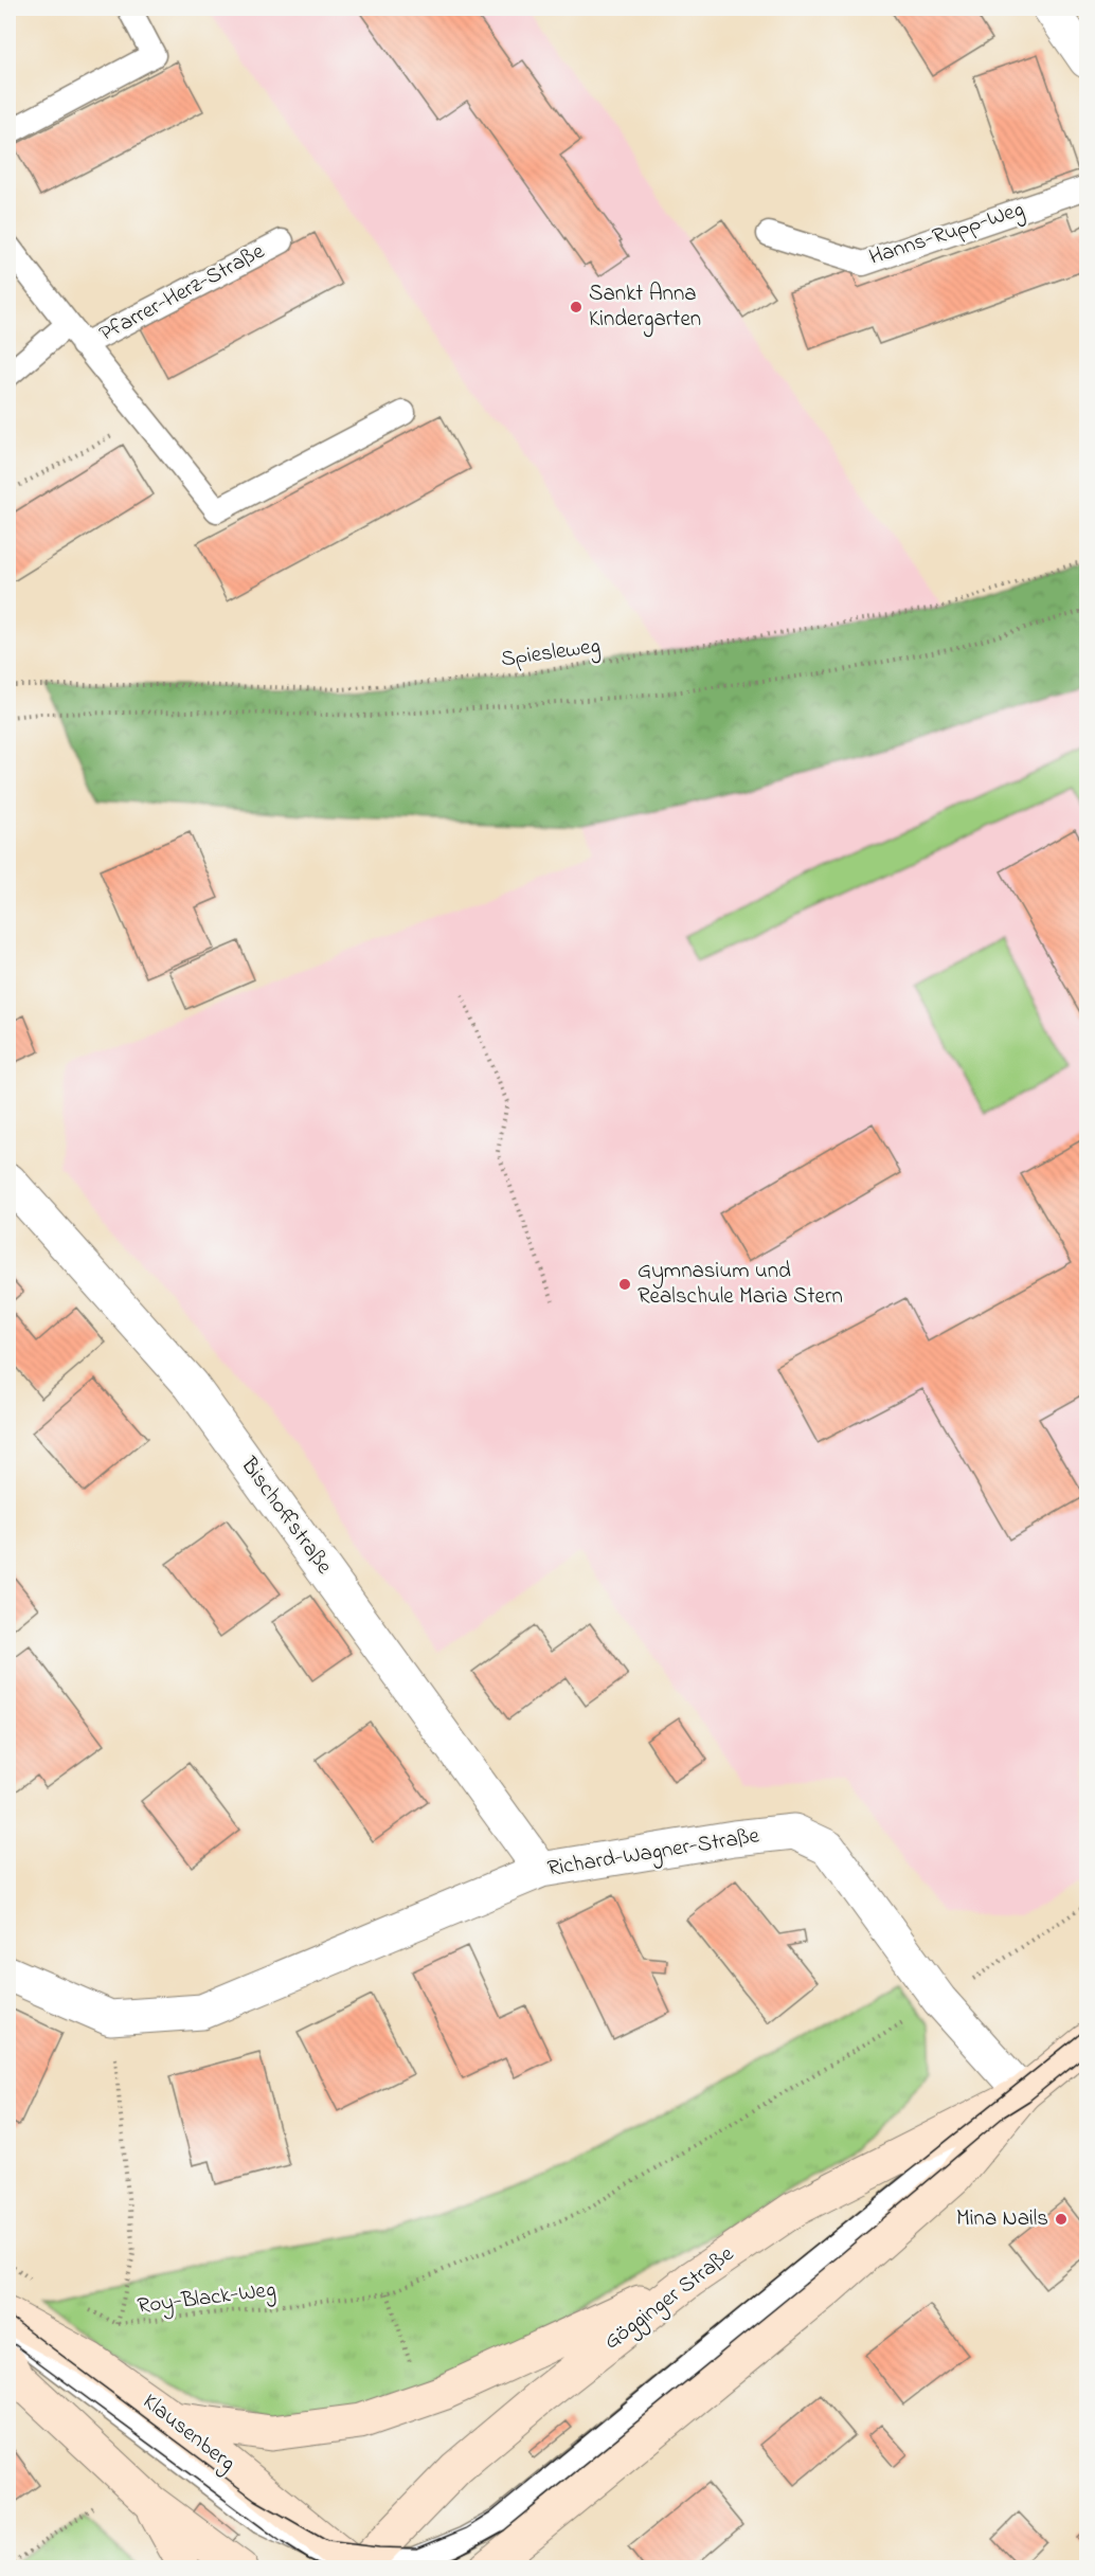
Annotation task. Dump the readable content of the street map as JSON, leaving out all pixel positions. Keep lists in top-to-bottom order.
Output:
{
  "streets": {
    "main road": ["Gögginger Straße", "Klausenberg"],
    "street": ["Bischoffstraße", "Richard-Wagner-Straße"],
    "lane": ["Hanns-Rupp-Weg", "Pfarrer-Herz-Straße"],
    "path": ["Spiesleweg", "Roy-Black-Weg"]
  },
  "crossings": [
    ["Bischoffstraße", "Richard-Wagner-Straße"],
    ["Richard-Wagner-Straße", "Roy-Black-Weg"],
    ["Richard-Wagner-Straße", "Gögginger Straße"],
    ["Gögginger Straße", "Klausenberg"]
  ],
  "places": ["Sankt Anna Kindergarten", "Gymnasium und Realschule Maria Stern", "Mina Nails"]
}
